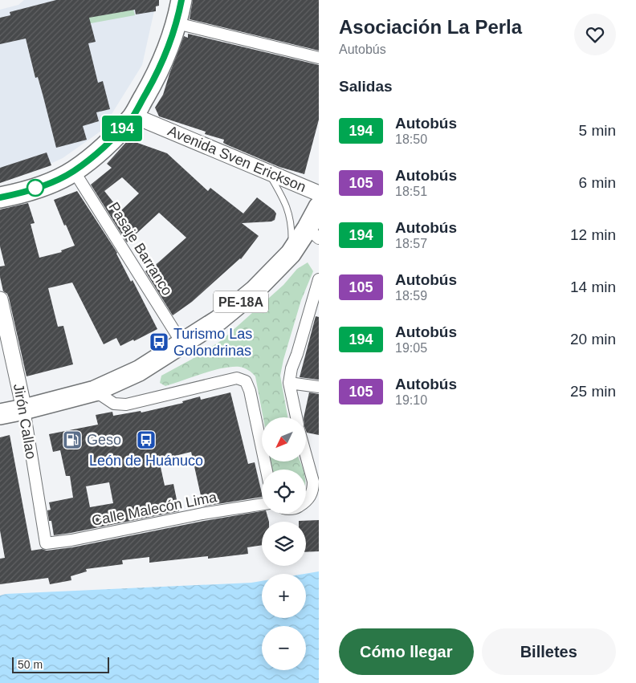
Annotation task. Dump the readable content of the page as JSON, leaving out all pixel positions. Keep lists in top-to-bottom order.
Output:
{
  "streets": {
    "highway": ["PE-18A"],
    "street": [
      "Avenida Sven Erickson",
      "Pasaje Barranco",
      "Jirón Callao",
      "Calle Malecón Lima"
    ]
  },
  "crossings": [
    ["Pasaje Barranco", "PE-18A"],
    ["PE-18A", "Jirón Callao"],
    ["Jirón Callao", "Calle Malecón Lima"]
  ],
  "places": {
    "bus stop": ["Turismo Las Golondrinas", "León de Huánuco"],
    "fuel station": ["Geso"]
  },
  "lines": ["bus line 194"],
  "scale_bar": "50 m",
  "north": "bottom left",
  "page": {
    "on_map": "194",
    "heading": [
      ["Asociación La Perla", "Autobús"],
      "Salidas"
    ],
    "list": [
      {
        "mark": "194",
        "name": "Autobús",
        "note": "18:50",
        "value": "5 min"
      },
      {
        "mark": "105",
        "name": "Autobús",
        "note": "18:51",
        "value": "6 min"
      },
      {
        "mark": "194",
        "name": "Autobús",
        "note": "18:57",
        "value": "12 min"
      },
      {
        "mark": "105",
        "name": "Autobús",
        "note": "18:59",
        "value": "14 min"
      },
      {
        "mark": "194",
        "name": "Autobús",
        "note": "19:05",
        "value": "20 min"
      },
      {
        "mark": "105",
        "name": "Autobús",
        "note": "19:10",
        "value": "25 min"
      }
    ],
    "map_buttons": ["+", "−"],
    "buttons": ["Cómo llegar", "Billetes"],
    "scale": "50 m"
  }
}
